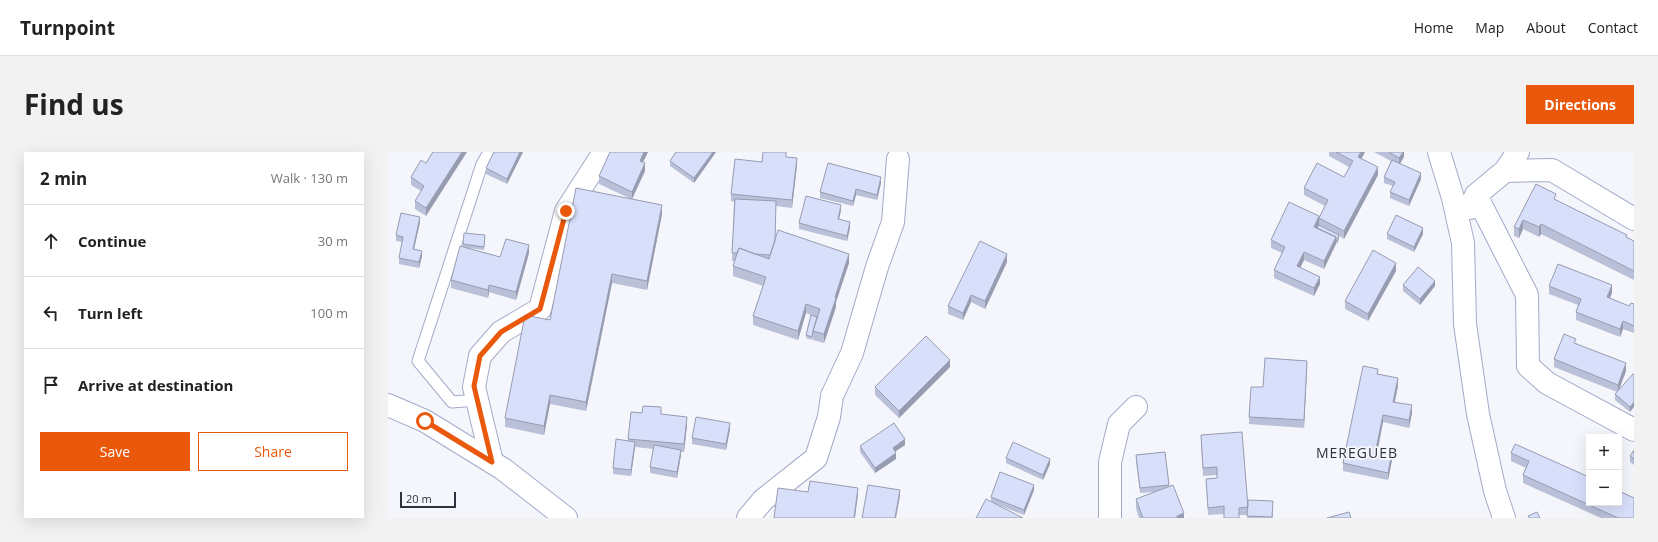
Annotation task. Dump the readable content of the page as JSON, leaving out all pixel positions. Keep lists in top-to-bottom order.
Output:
{
  "districts": ["MEREGUEB"],
  "scale_bar": "20 m",
  "page": {
    "header": "Turnpoint",
    "nav": [
      "Home",
      "Map",
      "About",
      "Contact"
    ],
    "title": "Find us",
    "buttons": [
      "Directions",
      ["Save", "Share"]
    ],
    "heading": ["2 min", "Walk · 130 m"],
    "list": [
      ["Continue", "30 m"],
      ["Turn left", "100 m"],
      "Arrive at destination"
    ],
    "map_buttons": ["+", "−"],
    "scale": "20 m"
  }
}
